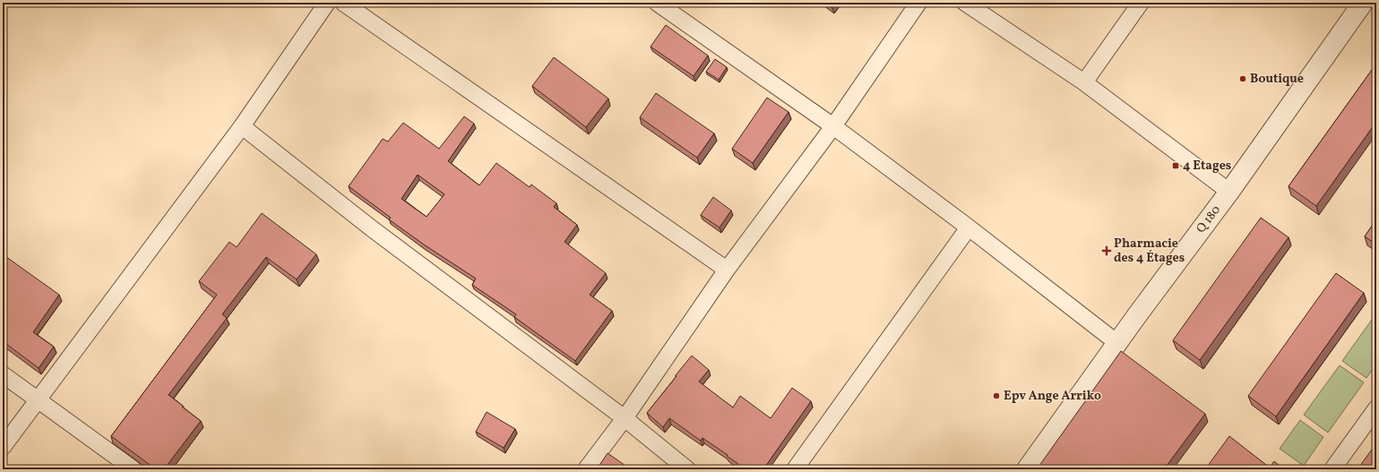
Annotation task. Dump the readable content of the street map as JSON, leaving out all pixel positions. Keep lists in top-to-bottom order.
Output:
{
  "streets": {
    "street": ["Q 180"]
  },
  "places": {
    "other": ["Boutique", "Epv Ange Arriko"],
    "transit": ["4 Etages"],
    "health": ["Pharmacie des 4 Étages"]
  }
}
